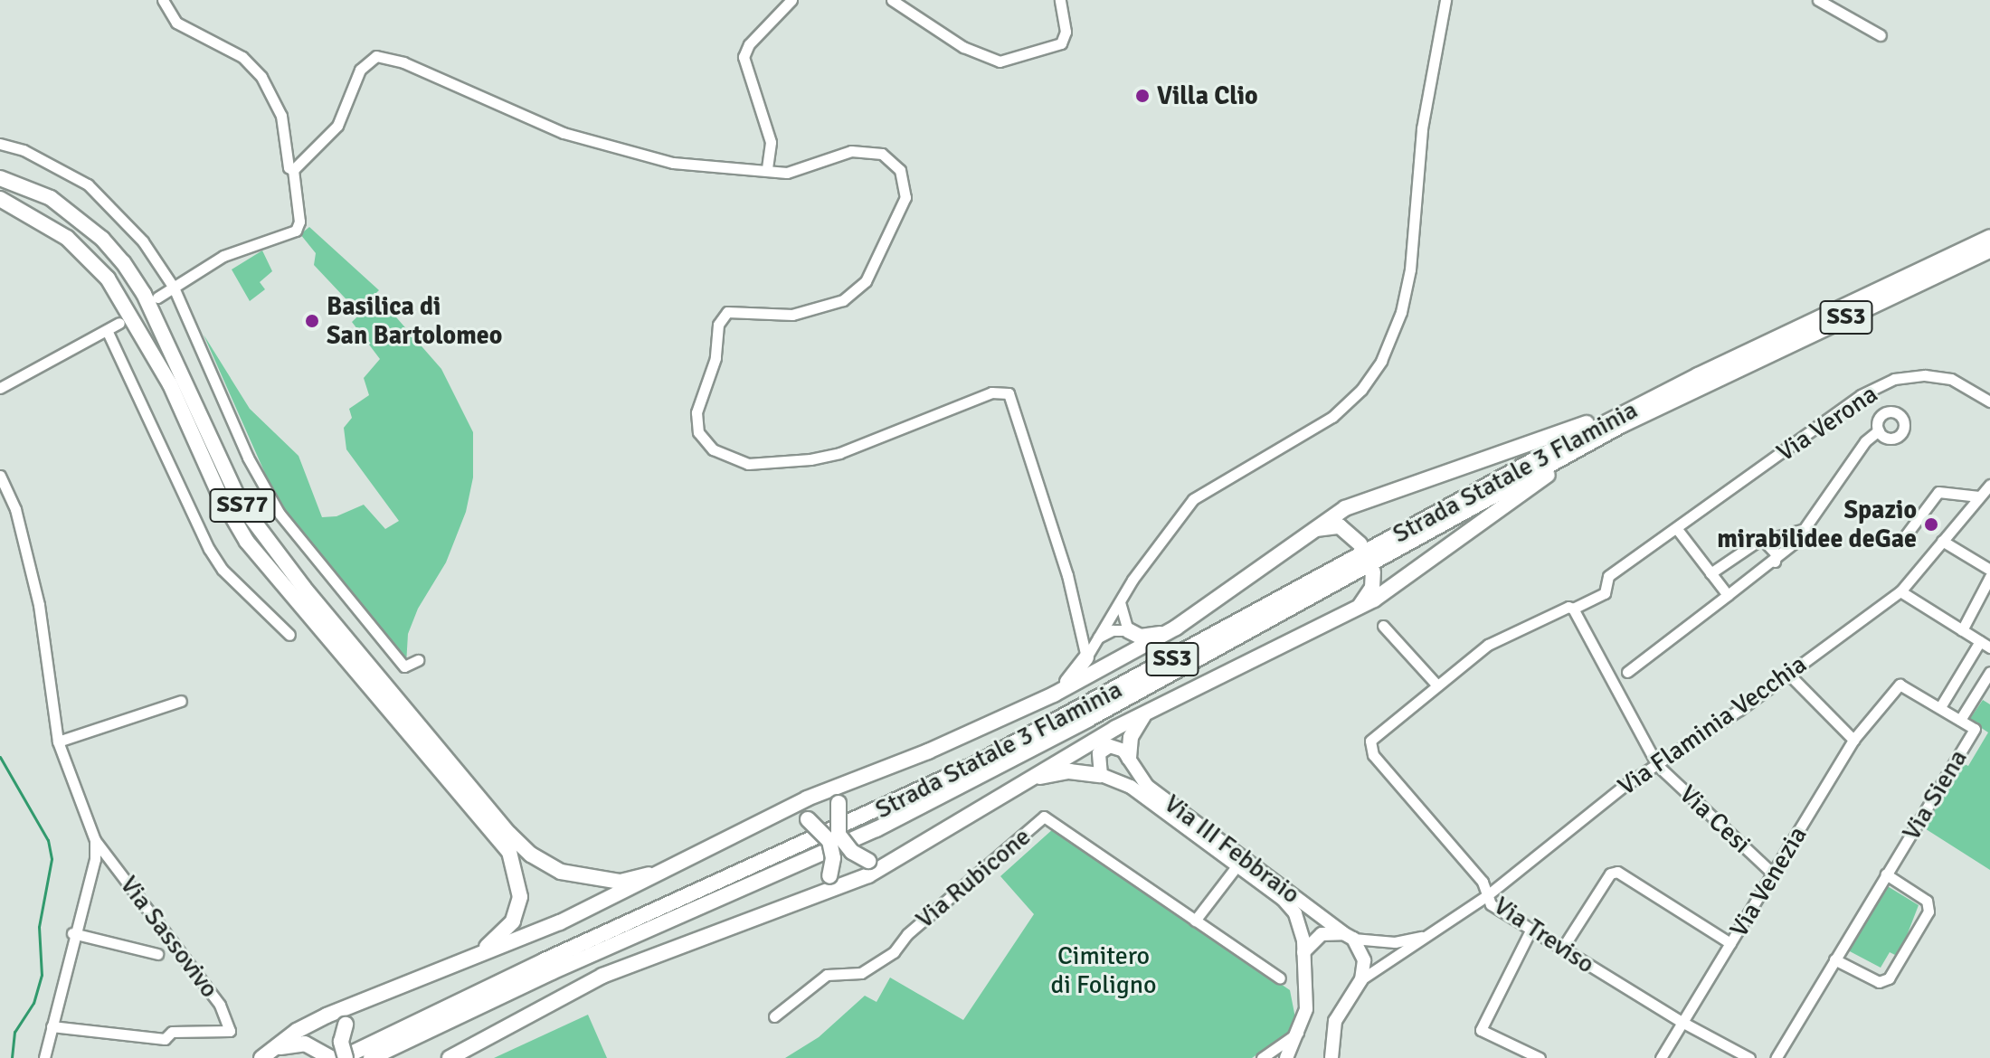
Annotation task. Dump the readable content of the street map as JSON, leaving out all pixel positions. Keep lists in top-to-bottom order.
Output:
{
  "streets": {
    "highway": ["SS3", "Strada Statale 3 Flaminia", "SS77"],
    "main road": ["Via Flaminia Vecchia", "Via III Febbraio"],
    "street": [
      "Via Verona",
      "Via Siena",
      "Via Cesi",
      "Via Rubicone",
      "Via Venezia",
      "Via Treviso",
      "Via Sassovivo"
    ]
  },
  "crossings": [
    ["Via Verona", "Via Treviso"],
    ["Via Flaminia Vecchia", "Via Cesi"],
    ["Via Flaminia Vecchia", "Via III Febbraio"],
    ["Via Flaminia Vecchia", "Via Treviso"],
    ["Via Siena", "Via Venezia"],
    ["Via Cesi", "Via Venezia"],
    ["Via Venezia", "Via Treviso"]
  ],
  "parks": ["Cimitero di Foligno"],
  "places": ["Villa Clio", "Basilica di San Bartolomeo", "Spazio mirabilidee deGae"]
}
